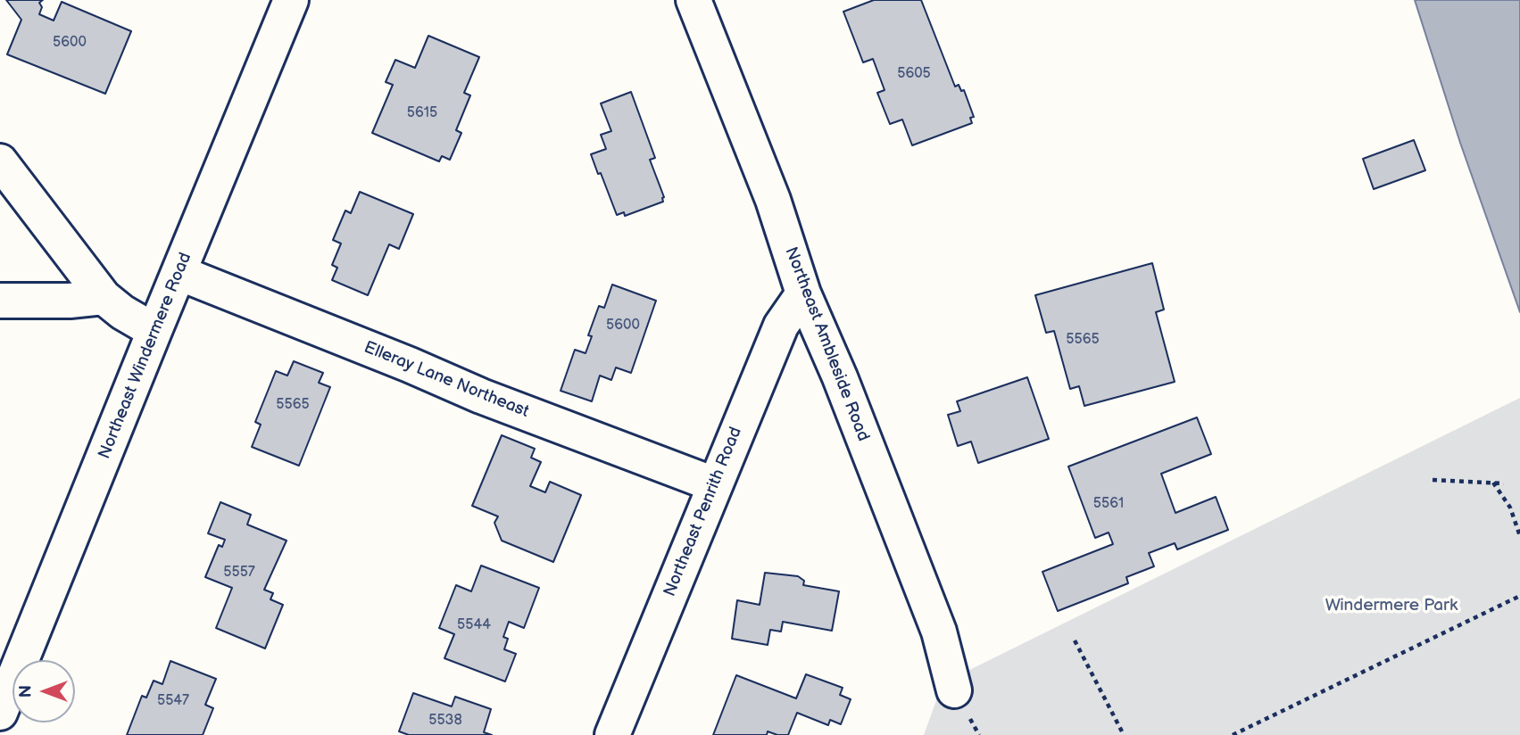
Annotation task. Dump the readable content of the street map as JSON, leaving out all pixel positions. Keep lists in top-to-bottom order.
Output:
{
  "streets": {
    "street": [
      "Northeast Ambleside Road",
      "Northeast Windermere Road",
      "Elleray Lane Northeast",
      "Northeast Penrith Road"
    ]
  },
  "crossings": [
    ["Northeast Ambleside Road", "Northeast Penrith Road"],
    ["Northeast Windermere Road", "Elleray Lane Northeast"],
    ["Elleray Lane Northeast", "Northeast Penrith Road"]
  ],
  "parks": ["Windermere Park"],
  "house_numbers": [
    "5600",
    "5605",
    "5615",
    "5600",
    "5565",
    "5565",
    "5561",
    "5557",
    "5544",
    "5547",
    "5538"
  ],
  "north": "left"
}
